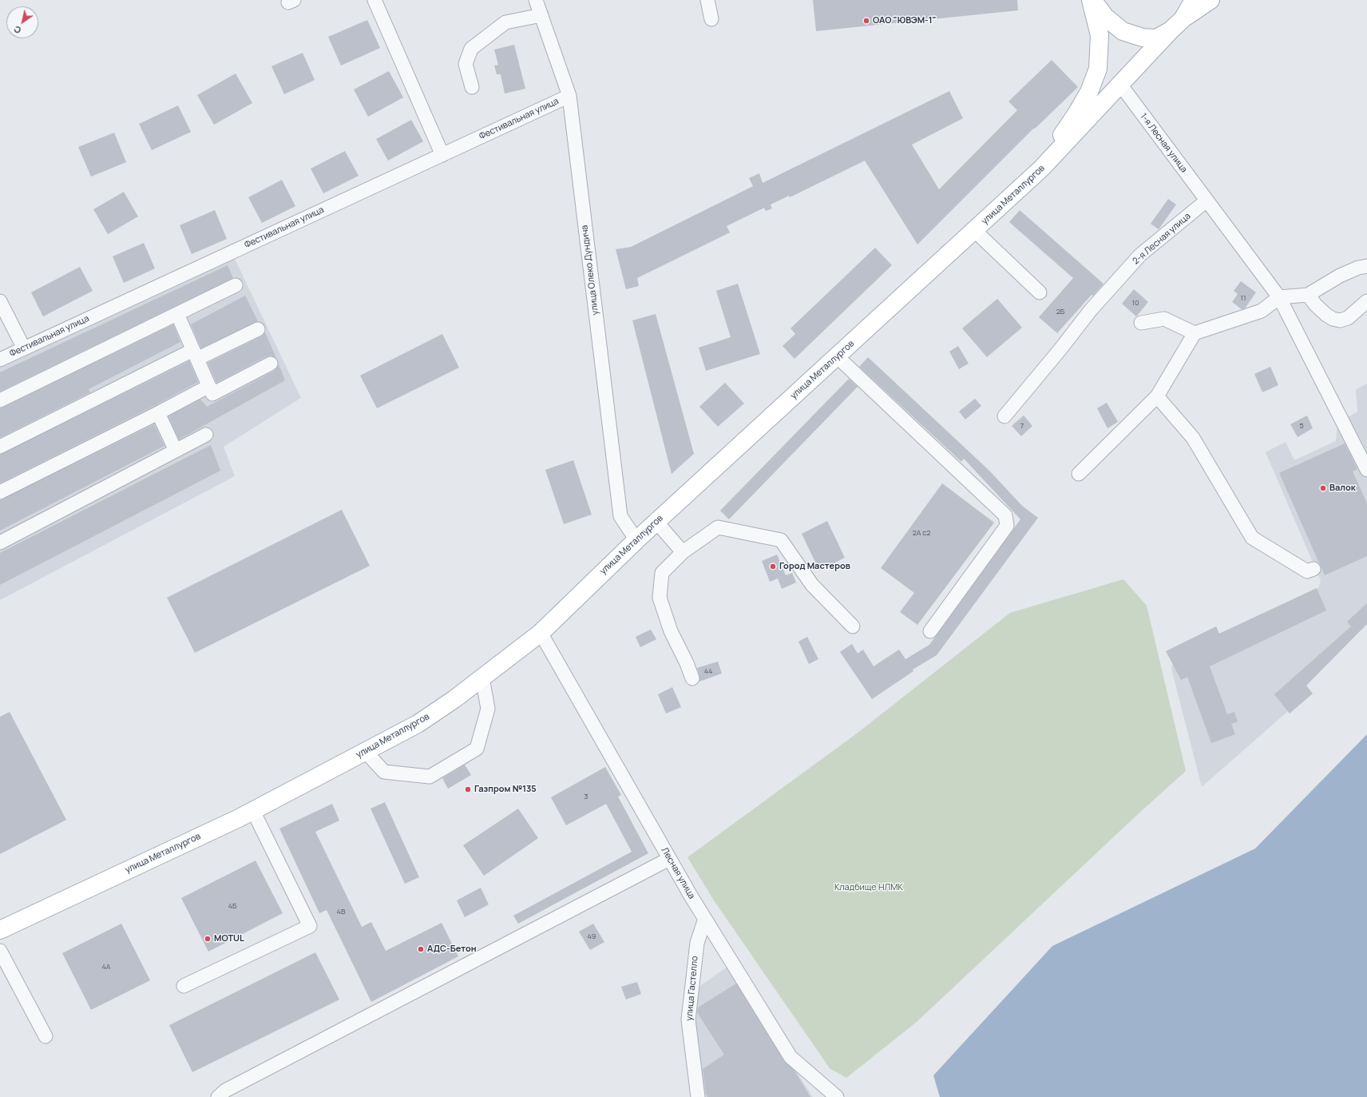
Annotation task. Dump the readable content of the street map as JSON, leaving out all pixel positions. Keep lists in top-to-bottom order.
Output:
{
  "streets": {
    "main road": ["улица Металлургов"],
    "street": [
      "Фестивальная улица",
      "1-я Лесная улица",
      "2-я Лесная улица",
      "улица Олеко Дундича",
      "Лесная улица",
      "улица Гастелло"
    ]
  },
  "crossings": [
    ["Фестивальная улица", "улица Олеко Дундича"],
    ["1-я Лесная улица", "улица Металлургов"],
    ["1-я Лесная улица", "2-я Лесная улица"],
    ["улица Металлургов", "улица Олеко Дундича"],
    ["улица Металлургов", "Лесная улица"],
    ["Лесная улица", "улица Гастелло"]
  ],
  "parks": ["Кладбище НЛМК"],
  "places": [
    "ОАО \"ЮВЭМ-1\"",
    "Валок",
    "Город Мастеров",
    "Газпром №135",
    "MOTUL",
    "АДС-Бетон"
  ],
  "house_numbers": [
    "11",
    "10",
    "2Б",
    "7",
    "5",
    "2А с2",
    "44",
    "3",
    "4Б",
    "4В",
    "49",
    "4А"
  ],
  "north": "bottom left"
}
